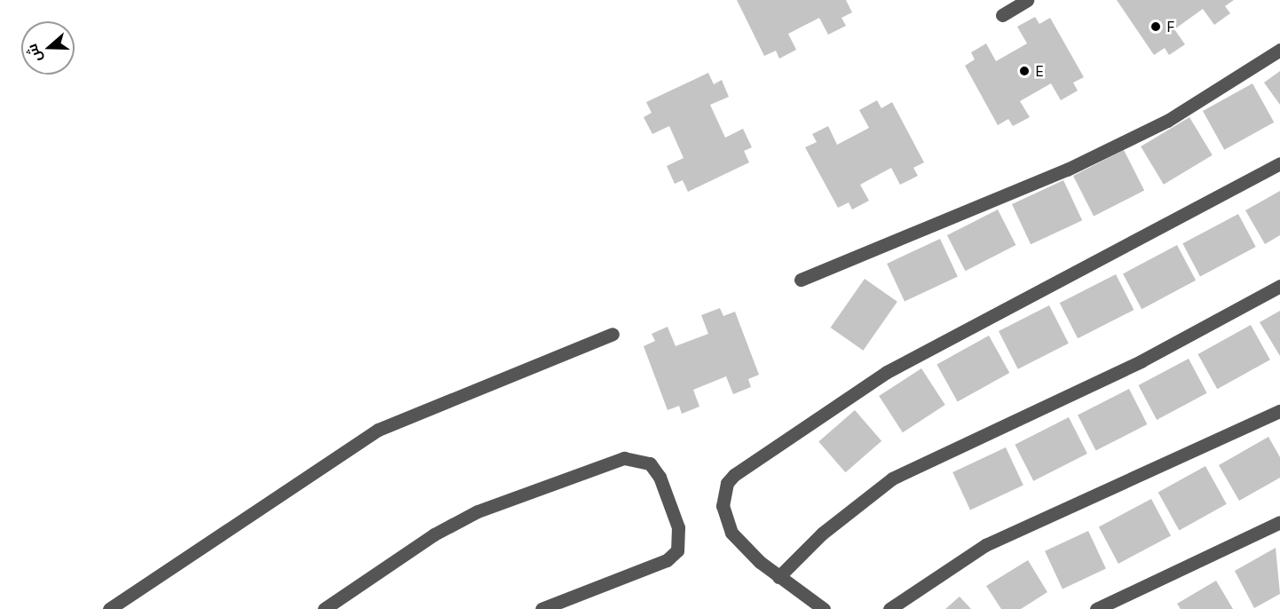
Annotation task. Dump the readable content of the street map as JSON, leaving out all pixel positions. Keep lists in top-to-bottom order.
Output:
{
  "places": ["F", "E"],
  "north": "left"
}
